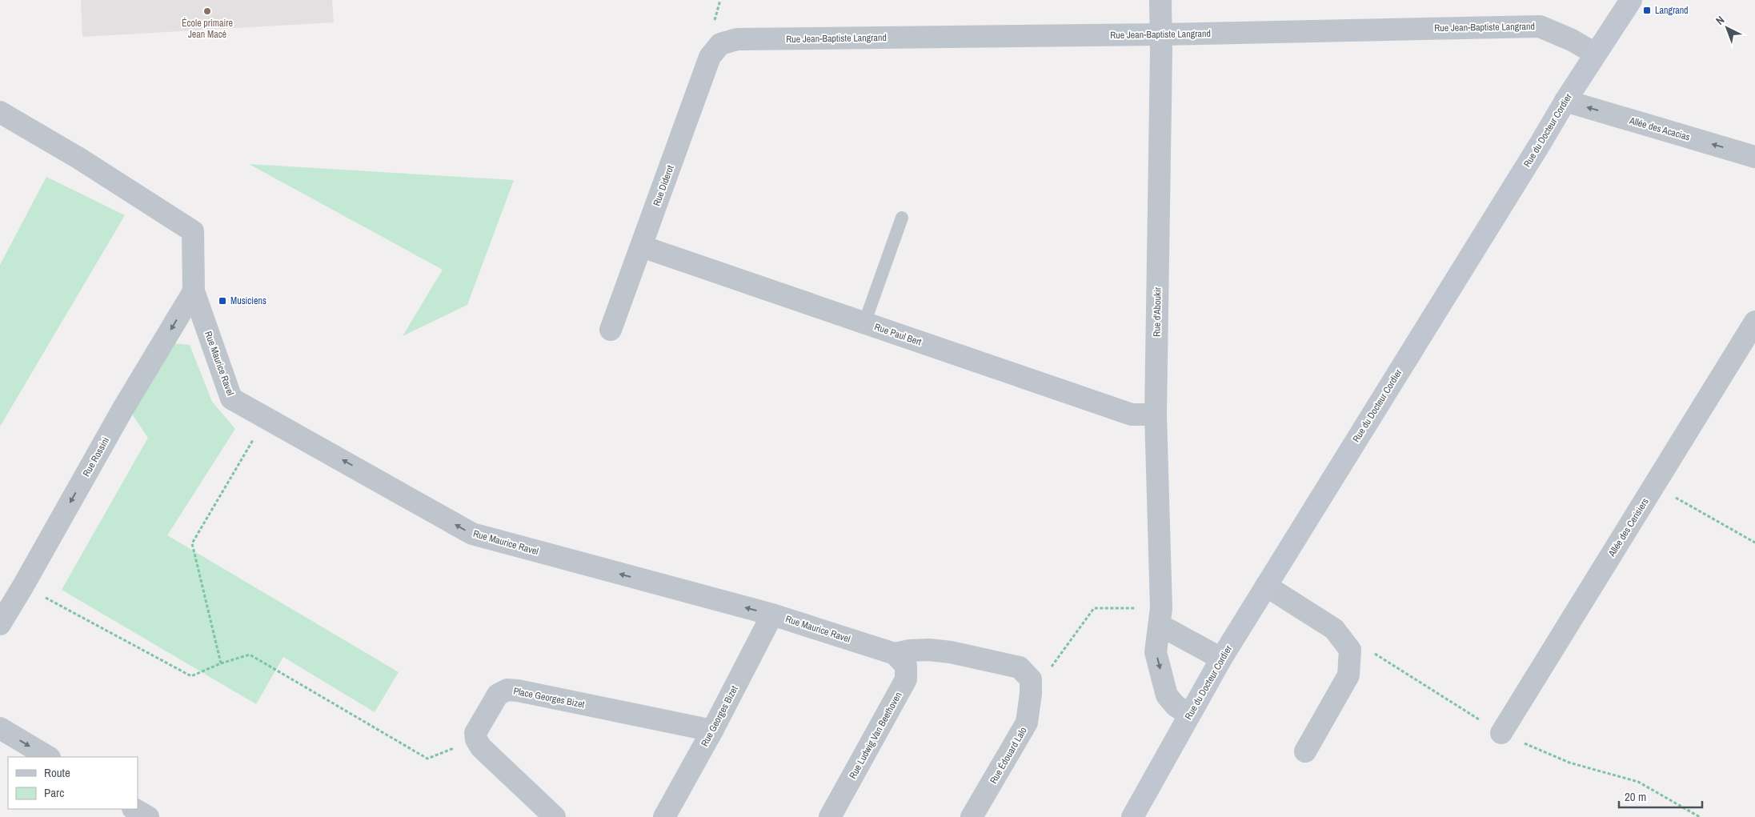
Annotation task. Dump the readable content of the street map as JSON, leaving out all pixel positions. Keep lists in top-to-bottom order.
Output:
{
  "streets": {
    "street": [
      "Rue Jean-Baptiste Langrand",
      "Allée des Acacias",
      "Rue du Docteur Cordier",
      "Rue Diderot",
      "Rue d'Aboukir",
      "Rue Paul Bert",
      "Rue Maurice Ravel",
      "Rue Rossini",
      "Allée des Cerisiers",
      "Place Georges Bizet",
      "Rue Georges Bizet",
      "Rue Ludwig Van Beethoven",
      "Rue Édouard Lalo"
    ]
  },
  "crossings": [
    ["Rue Jean-Baptiste Langrand", "Rue du Docteur Cordier"],
    ["Rue Jean-Baptiste Langrand", "Rue Diderot"],
    ["Rue Jean-Baptiste Langrand", "Rue d'Aboukir"],
    ["Allée des Acacias", "Rue du Docteur Cordier"],
    ["Rue du Docteur Cordier", "Rue d'Aboukir"],
    ["Rue Diderot", "Rue Paul Bert"],
    ["Rue d'Aboukir", "Rue Paul Bert"],
    ["Rue Maurice Ravel", "Rue Rossini"],
    ["Rue Maurice Ravel", "Rue Georges Bizet"],
    ["Rue Maurice Ravel", "Rue Ludwig Van Beethoven"],
    ["Place Georges Bizet", "Rue Georges Bizet"]
  ],
  "one_way": ["Allée des Acacias", "Rue Maurice Ravel", "Rue Rossini"],
  "places": {
    "transit": ["Langrand", "Musiciens"],
    "other": ["École primaire Jean Macé"]
  },
  "legend": ["Route", "Parc"],
  "scale_bar": "20 m",
  "north": "top left"
}
